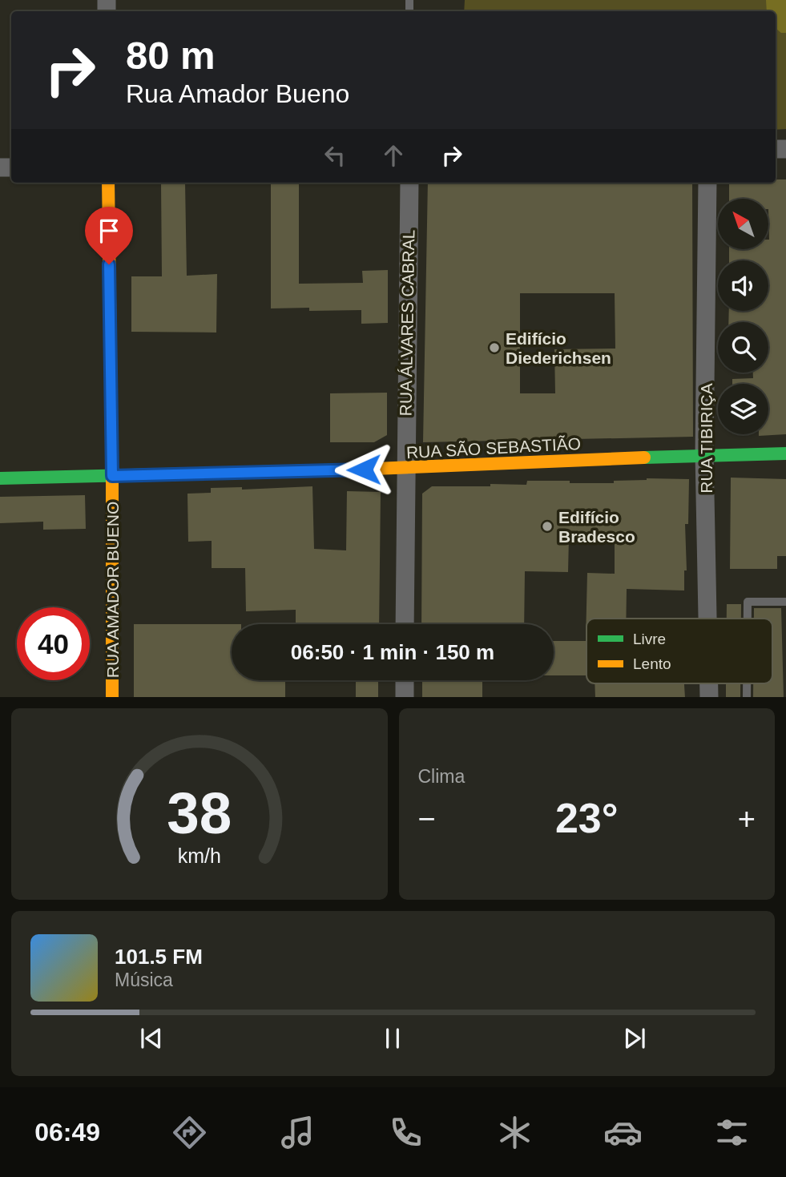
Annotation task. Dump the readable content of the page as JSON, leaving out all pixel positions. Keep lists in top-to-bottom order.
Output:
{
  "streets": {
    "street": [
      "RUA ÁLVARES CABRAL",
      "RUA TIBIRIÇA",
      "RUA SÃO SEBASTIÃO",
      "RUA AMADOR BUENO"
    ]
  },
  "crossings": [
    ["RUA ÁLVARES CABRAL", "RUA SÃO SEBASTIÃO"],
    ["RUA TIBIRIÇA", "RUA SÃO SEBASTIÃO"],
    ["RUA SÃO SEBASTIÃO", "RUA AMADOR BUENO"]
  ],
  "places": ["Edifício Diederichsen", "Edifício Bradesco"],
  "legend": ["Livre", "Lento"],
  "north": "top left",
  "page": {
    "turn": ["80 m", "Rua Amador Bueno"],
    "limit": "40",
    "trip": "06:50 · 1 min · 150 m",
    "tile": "Clima",
    "heat": ["−", "23°", "+"],
    "song": ["101.5 FM", "Música"],
    "tabs": "06:49",
    "gauge": ["38", "km/h"]
  }
}
